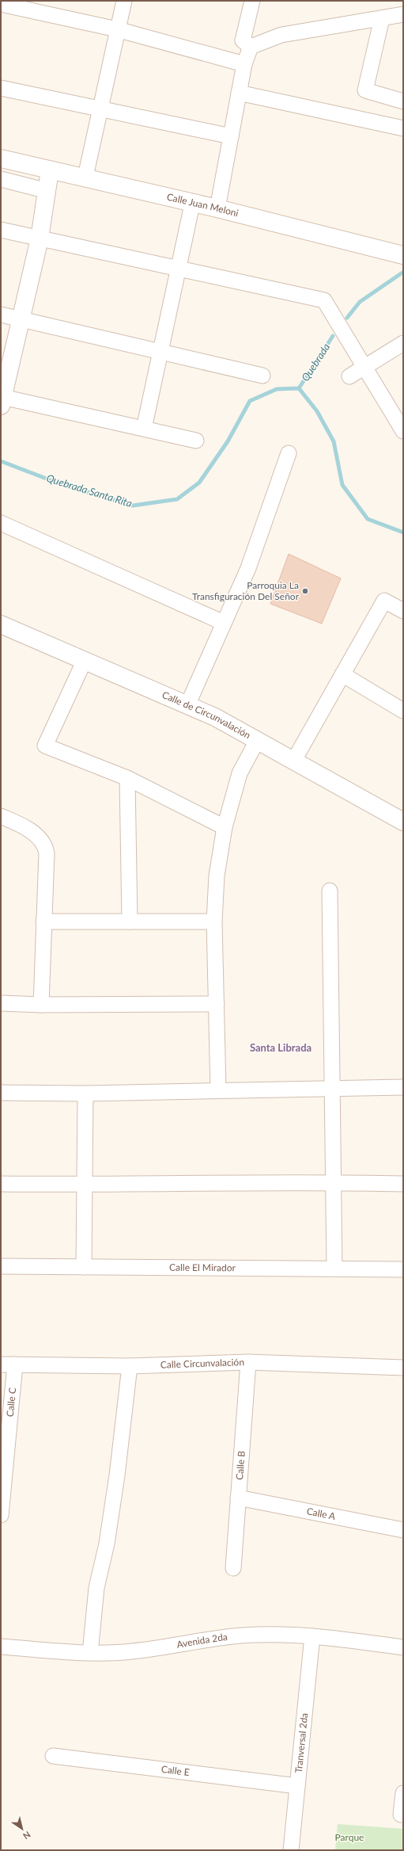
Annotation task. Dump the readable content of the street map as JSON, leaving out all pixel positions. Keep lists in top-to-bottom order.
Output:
{
  "streets": {
    "street": [
      "Calle Juan Meloni",
      "Calle de Circunvalación",
      "Calle El Mirador",
      "Calle Circunvalación",
      "Calle C",
      "Calle B",
      "Calle A",
      "Avenida 2da",
      "Tranversal 2da",
      "Calle E"
    ]
  },
  "crossings": [
    ["Calle Circunvalación", "Calle C"],
    ["Calle Circunvalación", "Calle B"],
    ["Calle B", "Calle A"],
    ["Avenida 2da", "Tranversal 2da"],
    ["Tranversal 2da", "Calle E"]
  ],
  "districts": ["Santa Librada"],
  "water": ["Quebrada", "Quebrada Santa Rita"],
  "parks": ["Parque"],
  "places": ["Parroquia La Transfiguración Del Señor"],
  "north": "bottom right"
}
